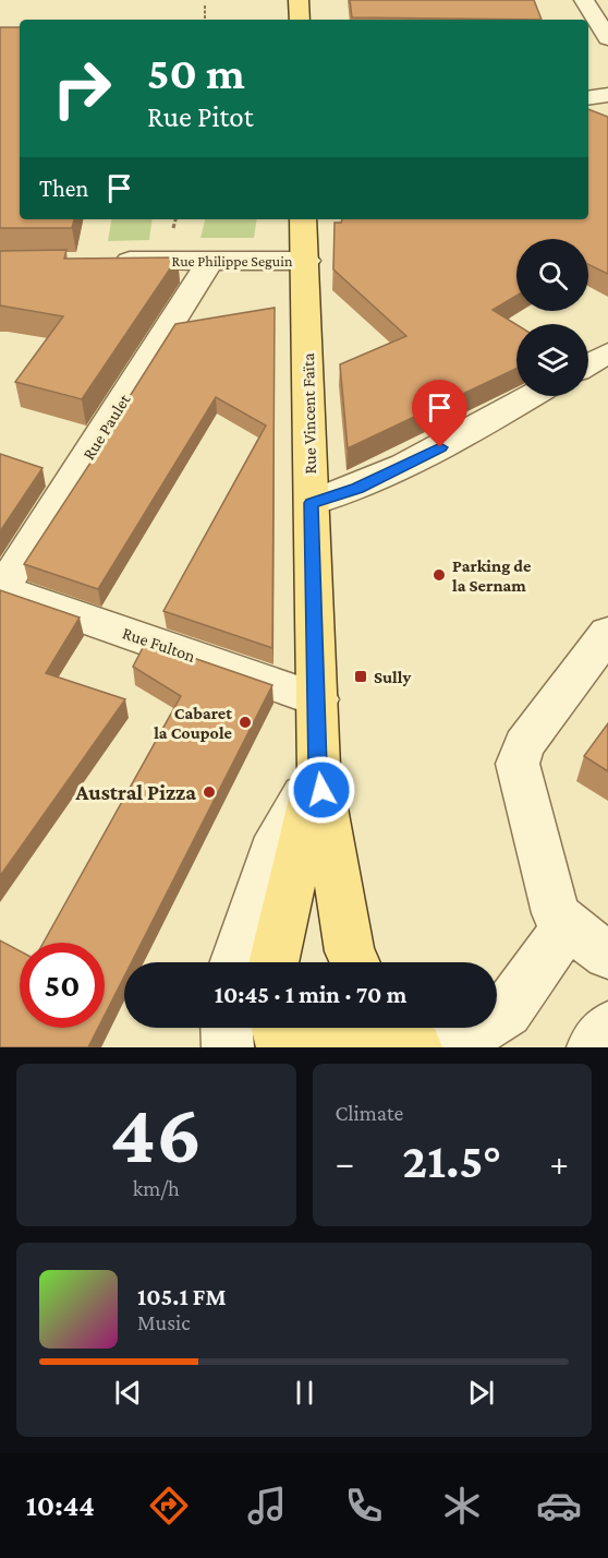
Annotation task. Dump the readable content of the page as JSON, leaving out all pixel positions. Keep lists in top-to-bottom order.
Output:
{
  "streets": {
    "main road": ["Rue Vincent Faïta"],
    "street": ["Rue Philippe Seguin", "Rue Paulet", "Rue Fulton"]
  },
  "crossings": [
    ["Rue Philippe Seguin", "Rue Vincent Faïta"],
    ["Rue Philippe Seguin", "Rue Paulet"],
    ["Rue Vincent Faïta", "Rue Fulton"],
    ["Rue Paulet", "Rue Fulton"]
  ],
  "places": {
    "other": ["Parking de la Sernam", "Cabaret la Coupole", "Austral Pizza"],
    "transit": ["Sully"]
  },
  "page": {
    "turn": ["50 m", "Rue Pitot"],
    "then": "Then",
    "limit": "50",
    "trip": "10:45 · 1 min · 70 m",
    "tile": [
      ["46", "km/h"],
      "Climate"
    ],
    "heat": ["−", "21.5°", "+"],
    "song": ["105.1 FM", "Music"],
    "tabs": "10:44"
  }
}
